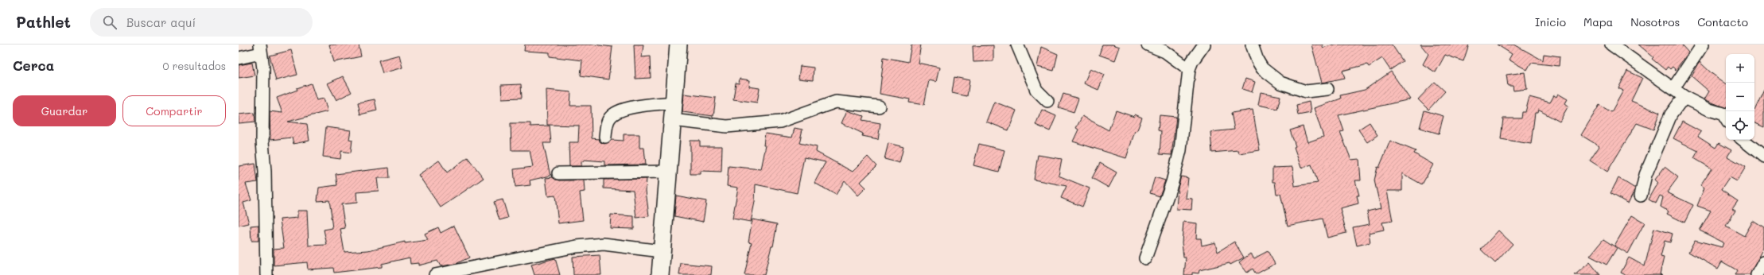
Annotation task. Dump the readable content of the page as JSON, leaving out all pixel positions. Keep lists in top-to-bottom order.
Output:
{
  "page": {
    "header": "Pathlet",
    "search": "Buscar aquí",
    "nav": [
      "Inicio",
      "Mapa",
      "Nosotros",
      "Contacto"
    ],
    "heading": ["Cerca", "0 resultados"],
    "map_buttons": ["+", "−"],
    "buttons": ["Guardar", "Compartir"]
  }
}
